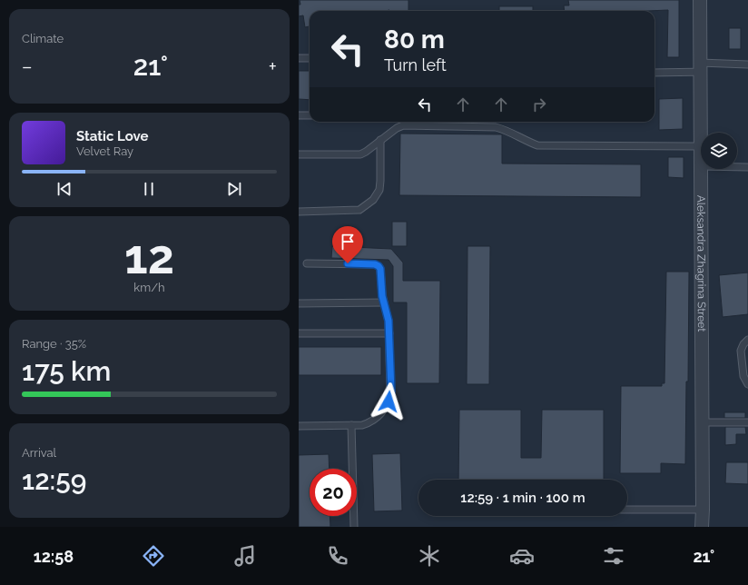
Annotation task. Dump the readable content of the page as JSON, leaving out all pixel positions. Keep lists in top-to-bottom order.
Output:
{
  "streets": {
    "street": ["Aleksandra Zhagrina Street"]
  },
  "page": {
    "tile": [
      "Climate",
      ["12", "km/h"],
      ["Range · 35%", "175 km"],
      ["Arrival", "12:59"]
    ],
    "turn": ["80 m", "Turn left"],
    "heat": ["−", "21°", "+"],
    "song": ["Static Love", "Velvet Ray"],
    "limit": "20",
    "trip": "12:59 · 1 min · 100 m",
    "tabs": ["12:58", "21°"]
  }
}
